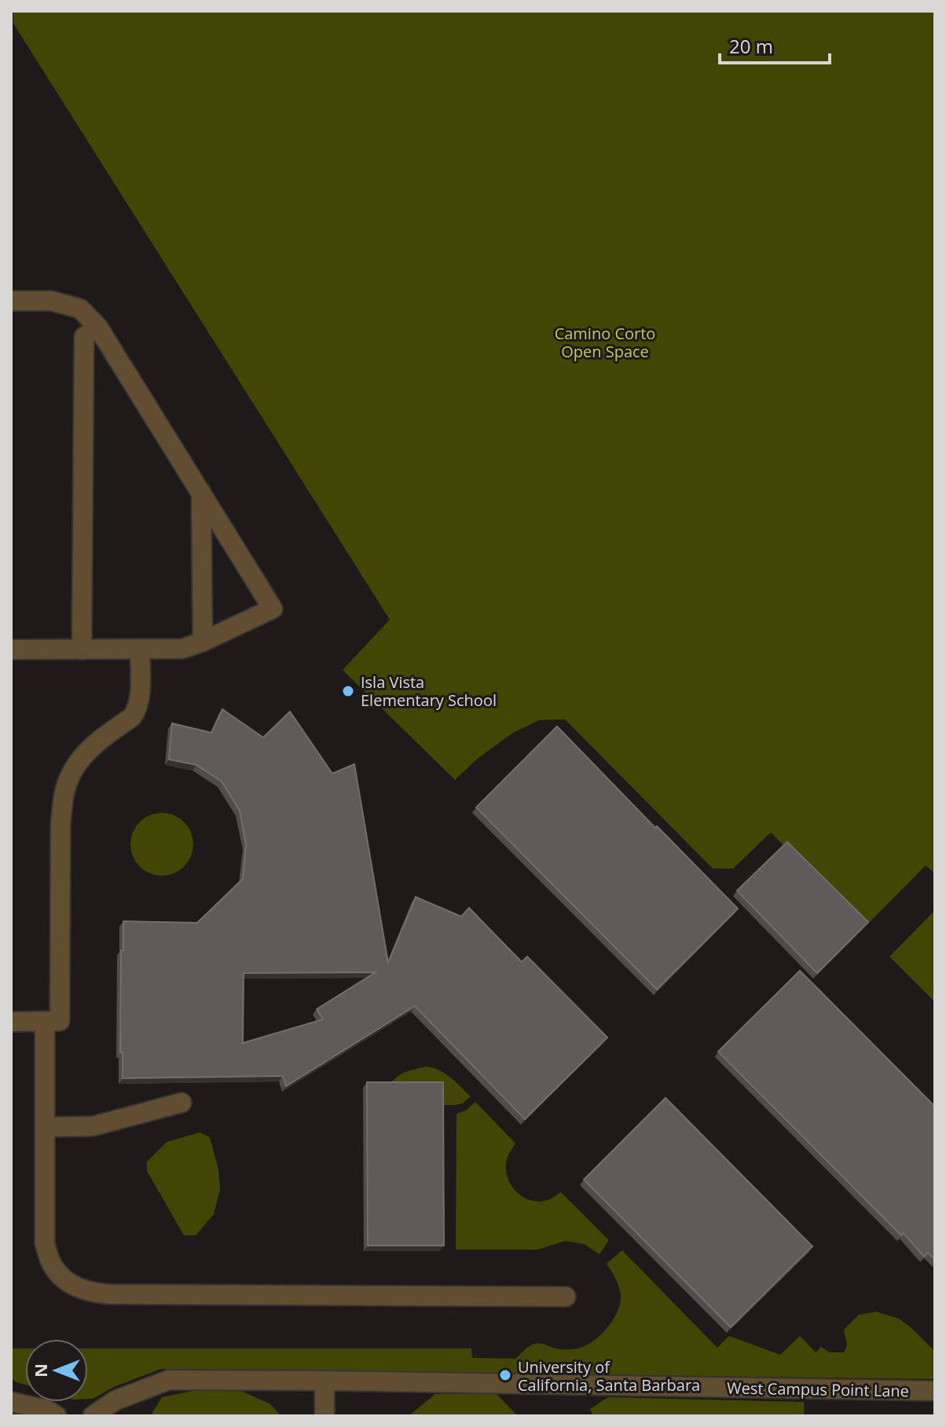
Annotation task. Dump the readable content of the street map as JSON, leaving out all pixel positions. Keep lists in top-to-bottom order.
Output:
{
  "streets": {
    "street": ["West Campus Point Lane"]
  },
  "parks": ["Camino Corto Open Space"],
  "places": ["Isla Vista Elementary School", "University of California, Santa Barbara"],
  "scale_bar": "20 m",
  "north": "left"
}
